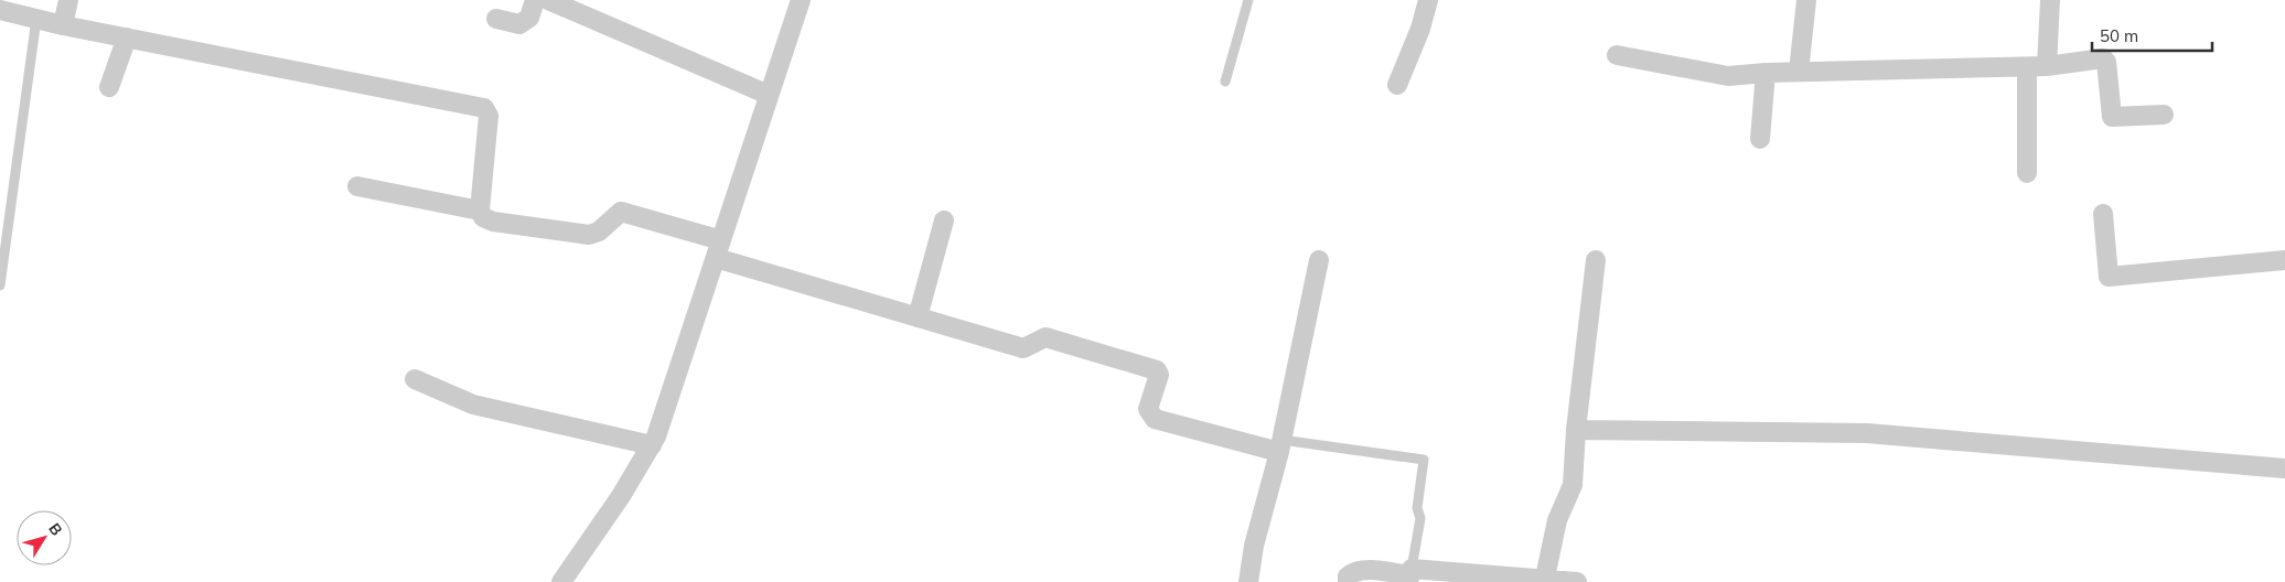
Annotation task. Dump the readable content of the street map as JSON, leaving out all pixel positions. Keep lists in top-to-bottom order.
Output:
{
  "scale_bar": "50 m",
  "north": "top right"
}
